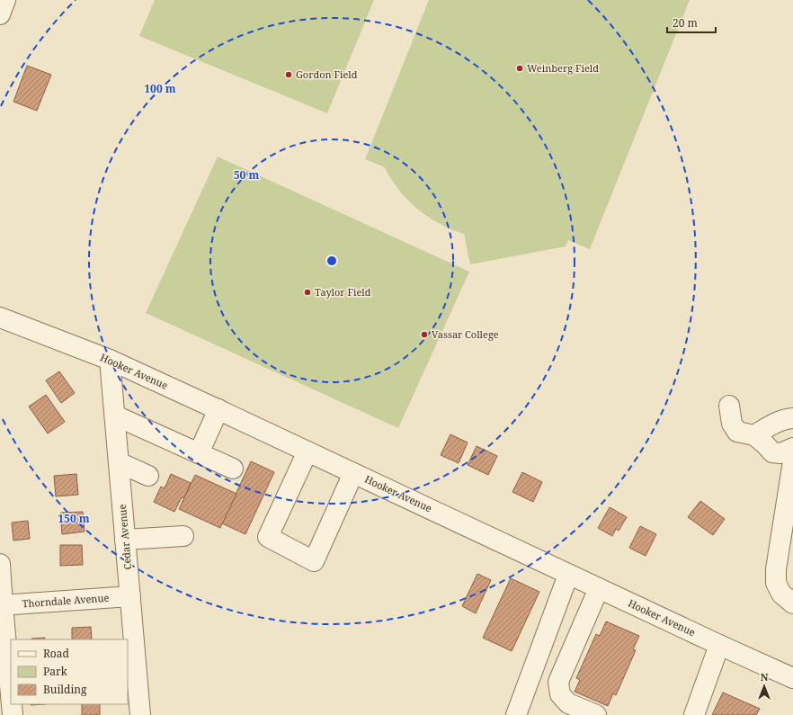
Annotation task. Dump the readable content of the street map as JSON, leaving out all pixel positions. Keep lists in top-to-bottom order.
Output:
{
  "streets": {
    "street": ["Hooker Avenue", "Cedar Avenue", "Thorndale Avenue"]
  },
  "crossings": [
    ["Hooker Avenue", "Cedar Avenue"],
    ["Cedar Avenue", "Thorndale Avenue"]
  ],
  "places": [
    "Weinberg Field",
    "Gordon Field",
    "Taylor Field",
    "Vassar College"
  ],
  "legend": ["Road", "Park", "Building"],
  "scale_bar": "20 m",
  "north": "top",
  "rings": ["100 m", "50 m", "150 m"]
}
